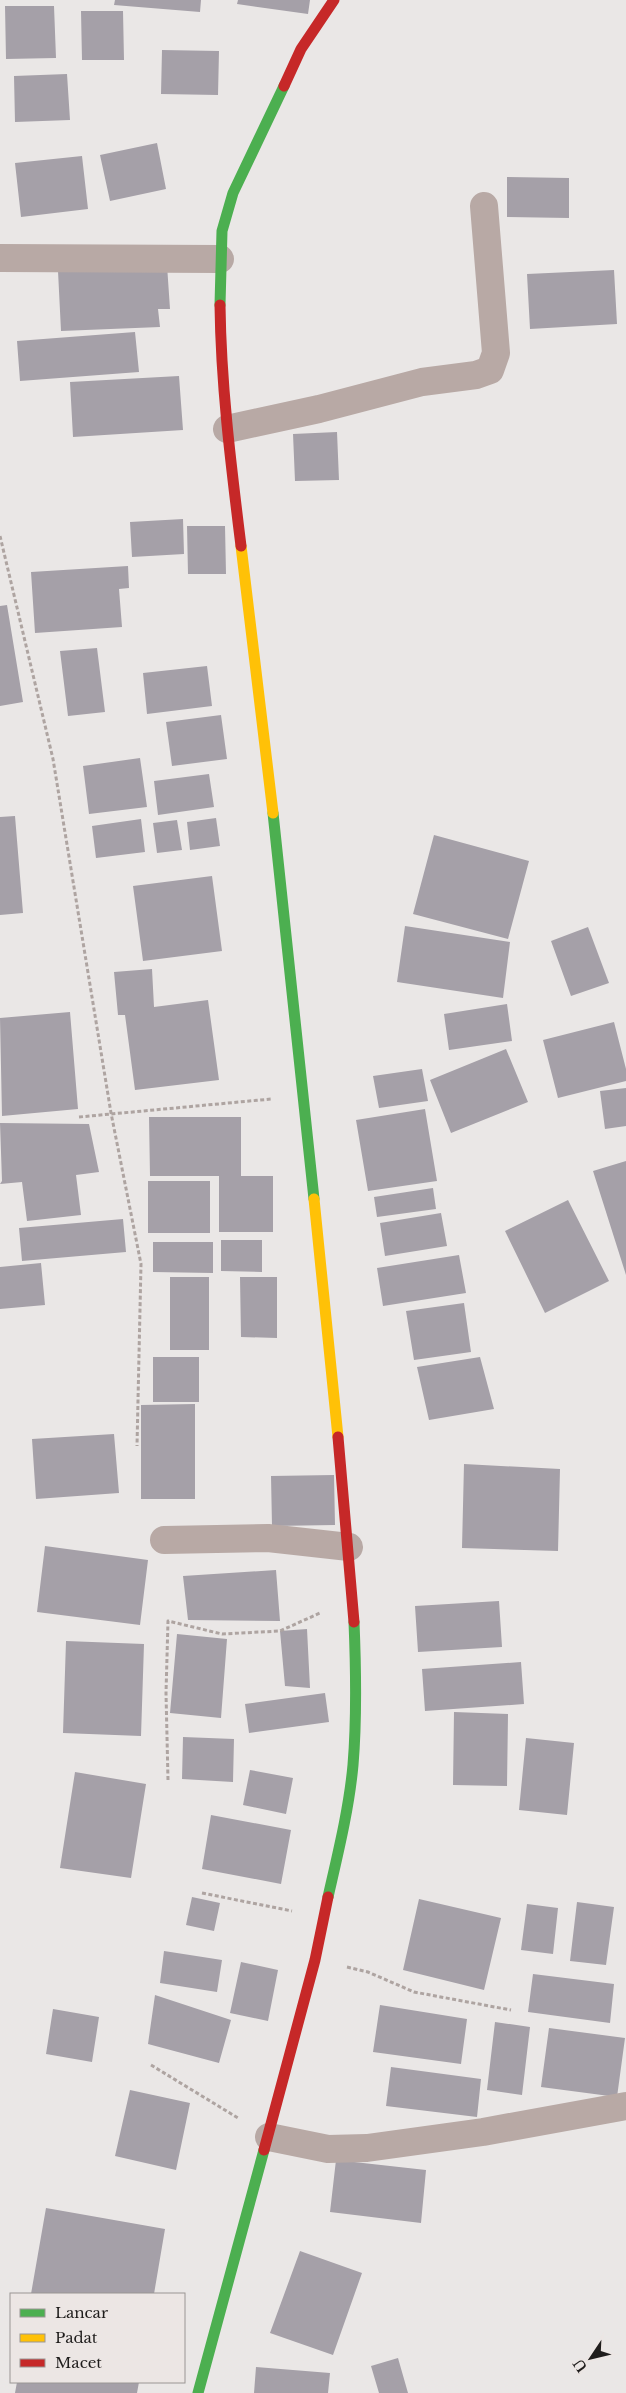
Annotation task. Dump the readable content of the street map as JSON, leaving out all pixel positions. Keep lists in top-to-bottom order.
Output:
{
  "legend": ["Lancar", "Padat", "Macet"],
  "north": "bottom left"
}
